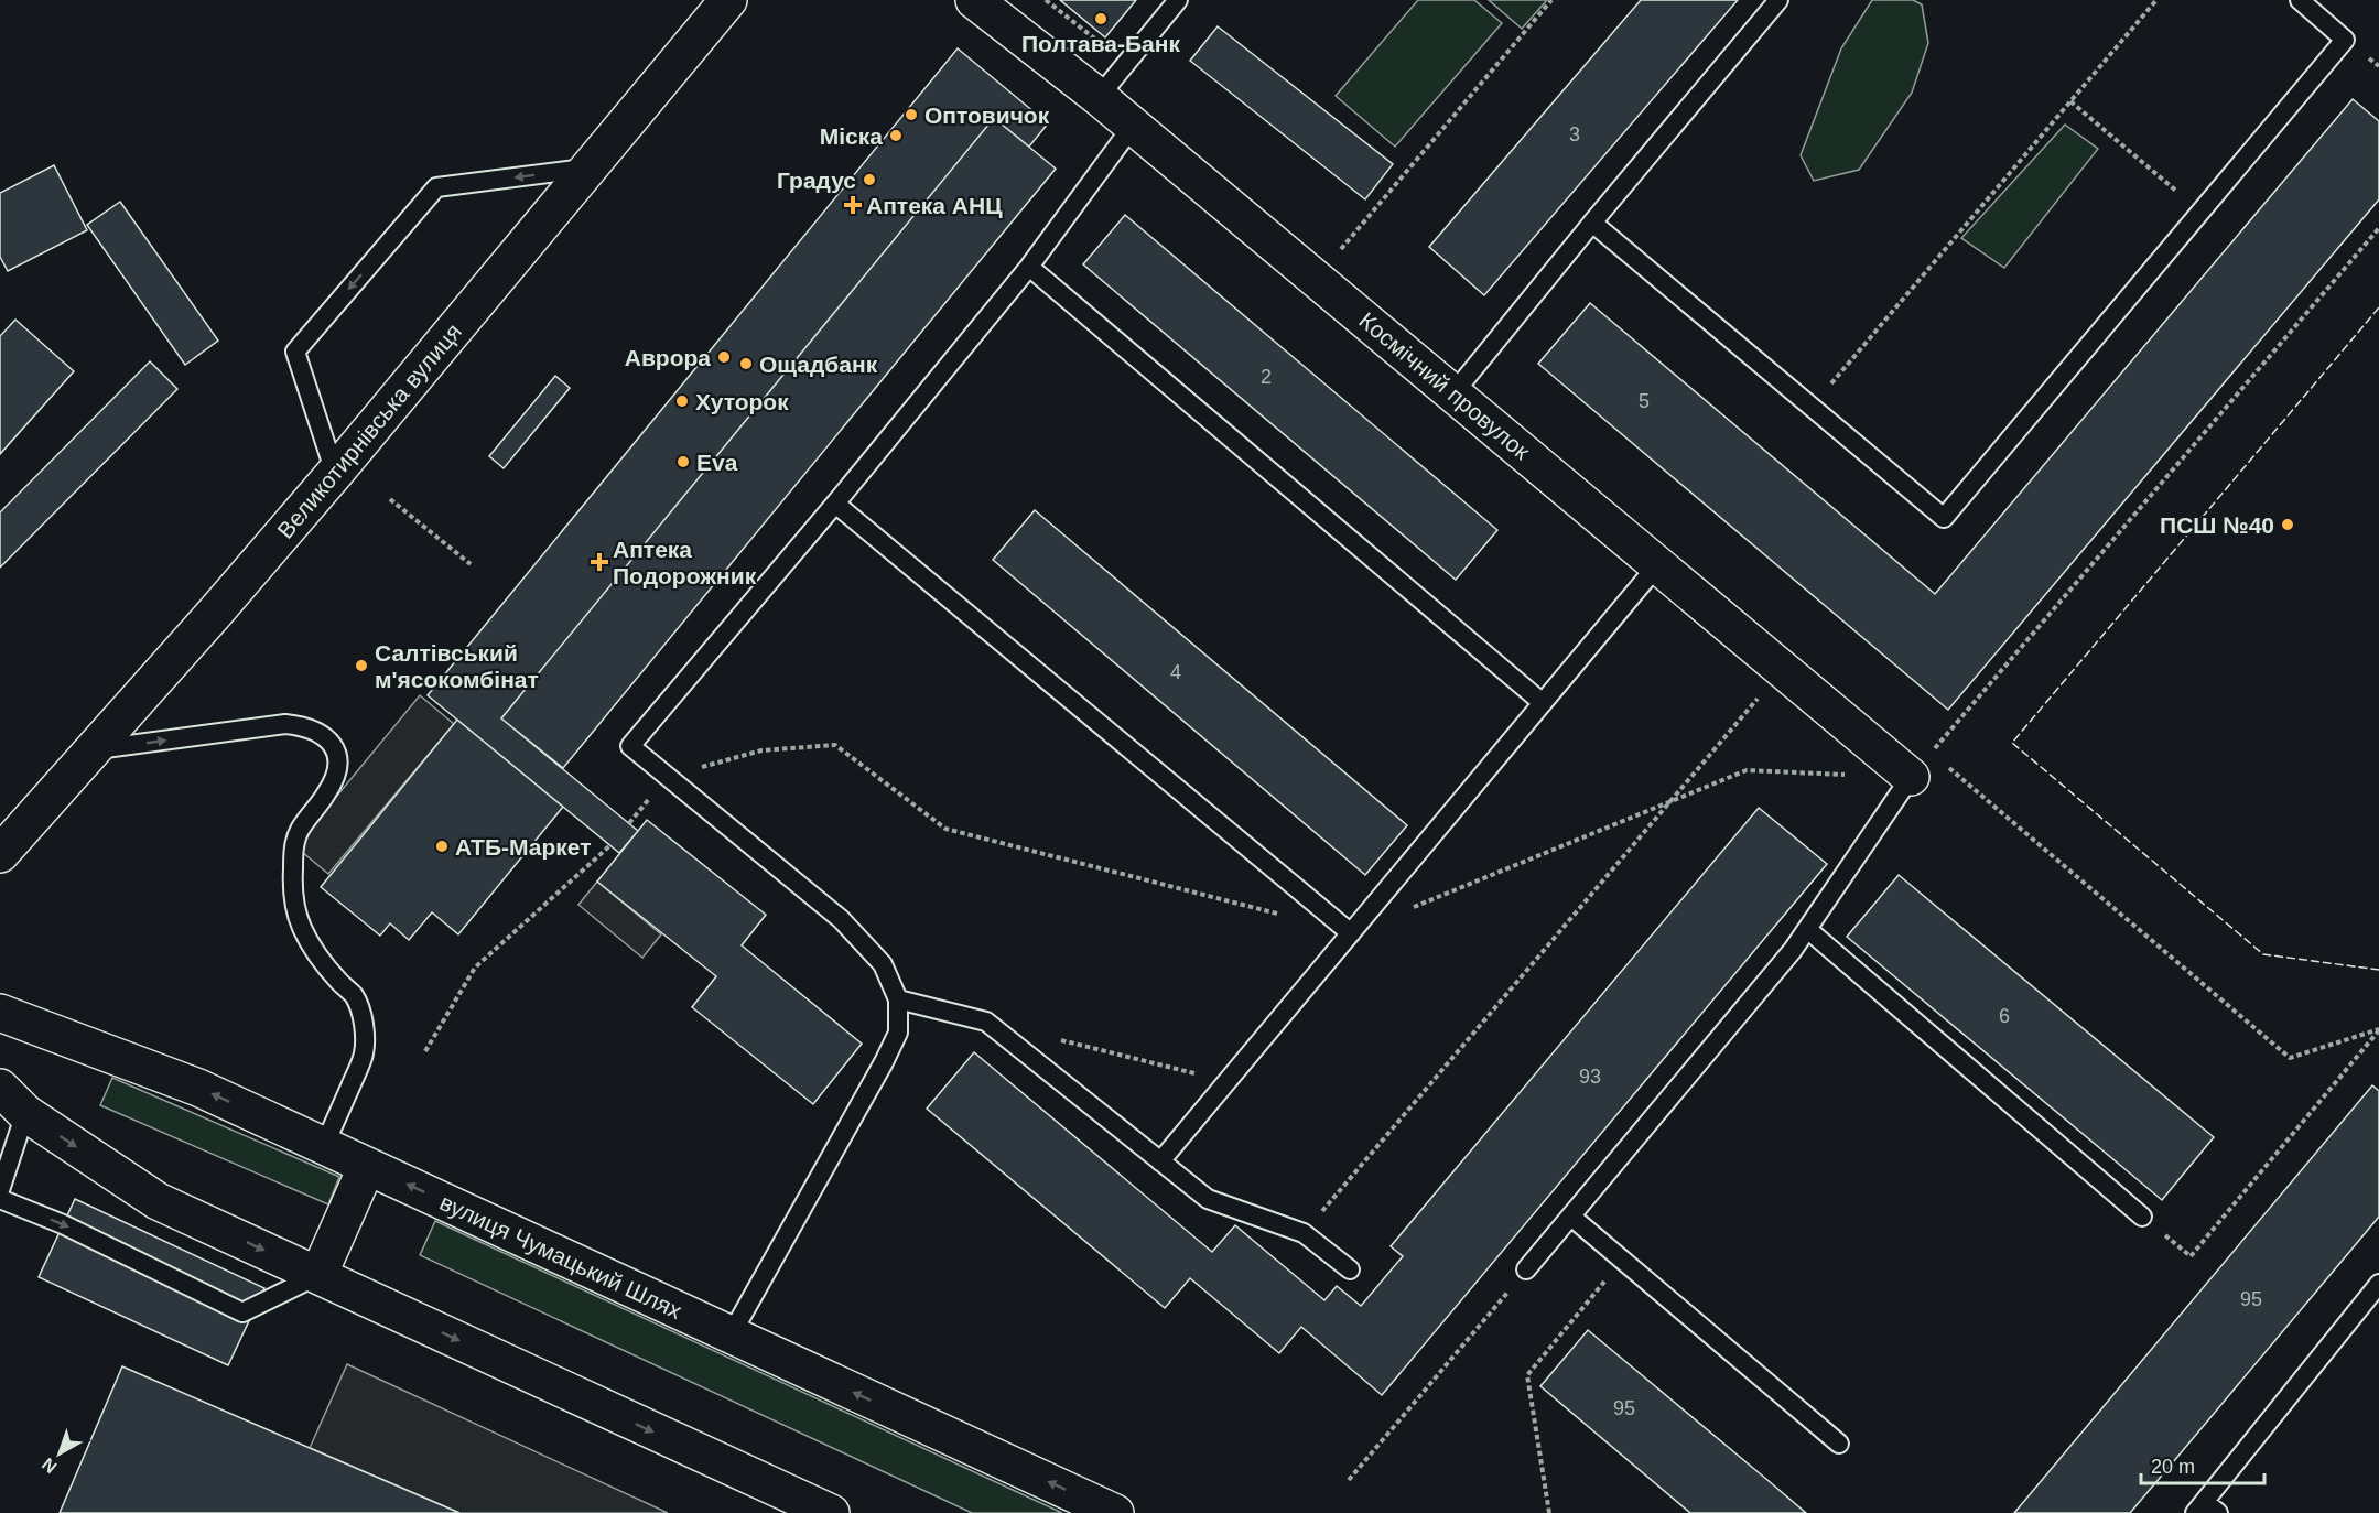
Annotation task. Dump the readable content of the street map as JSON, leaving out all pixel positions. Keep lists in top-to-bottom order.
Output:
{
  "streets": {
    "main road": ["Космічний провулок", "Великотирнівська вулиця", "вулиця Чумацький Шлях"]
  },
  "places": {
    "other": [
      "Полтава-Банк",
      "Оптовичок",
      "Міска",
      "Градус",
      "Аврора",
      "Ощадбанк",
      "Хуторок",
      "Eva",
      "ПСШ №40",
      "Салтівський м'ясокомбінат",
      "АТБ-Маркет"
    ],
    "health": ["Аптека АНЦ", "Аптека Подорожник"]
  },
  "house_numbers": [
    "3",
    "2",
    "5",
    "4",
    "6",
    "93",
    "95",
    "95"
  ],
  "scale_bar": "20 m",
  "north": "bottom left"
}
